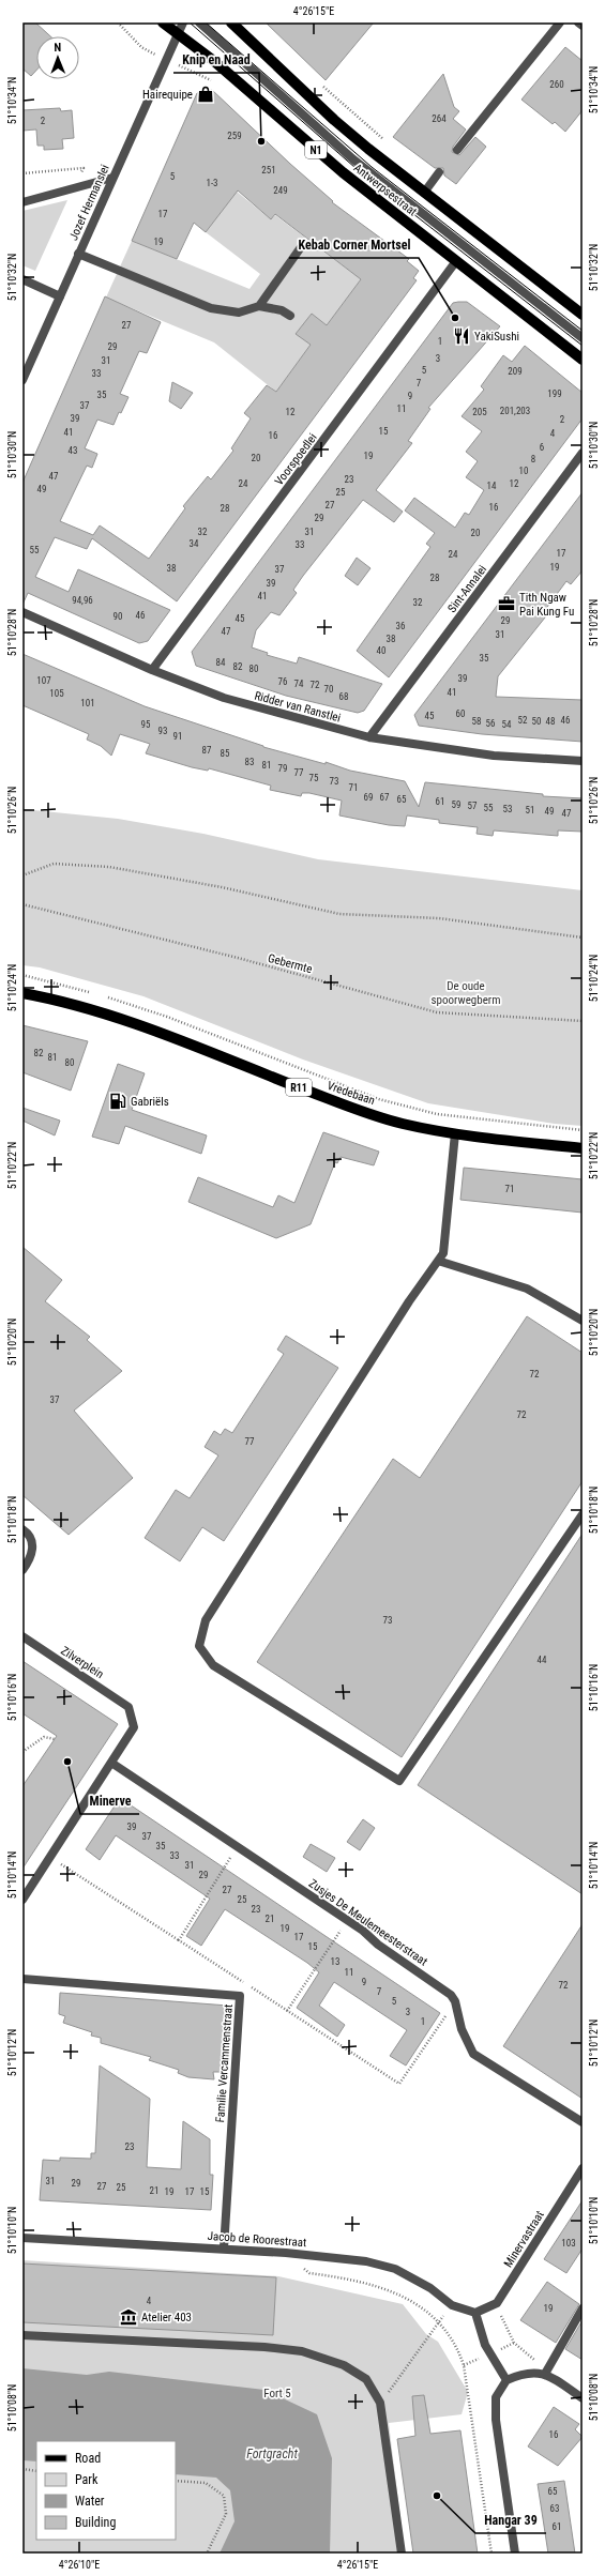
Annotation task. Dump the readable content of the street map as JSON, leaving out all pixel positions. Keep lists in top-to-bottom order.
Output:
{
  "streets": {
    "main road": [
      "N1",
      "Antwerpsestraat",
      "R11",
      "Vredebaan"
    ],
    "street": [
      "Jozef Hermanslei",
      "Voorspoedlei",
      "Sint-Annalei",
      "Ridder van Ranstlei",
      "Zilverplein",
      "Zusjes De Meulemeesterstraat",
      "Familie Vercammenstraat",
      "Jacob de Roorestraat",
      "Minervastraat"
    ],
    "path": ["Gebermte"]
  },
  "crossings": [
    ["Antwerpsestraat", "Jozef Hermanslei"],
    ["Antwerpsestraat", "Voorspoedlei"],
    ["Voorspoedlei", "Ridder van Ranstlei"],
    ["Sint-Annalei", "Ridder van Ranstlei"],
    ["Zilverplein", "Zusjes De Meulemeesterstraat"],
    ["Familie Vercammenstraat", "Jacob de Roorestraat"]
  ],
  "water": ["Fortgracht"],
  "parks": ["De oude spoorwegberm", "Fort 5"],
  "places": {
    "shop": ["Hairequipe"],
    "other": [
      "Knip en Naad",
      "Kebab Corner Mortsel",
      "Minerve",
      "Hangar 39"
    ],
    "restaurant": ["YakiSushi"],
    "office": ["Tith Ngaw Pai Kung Fu"],
    "fuel station": ["Gabriëls"],
    "museum": ["Atelier 403"]
  },
  "house_numbers": [
    "260",
    "264",
    "2",
    "259",
    "251",
    "5",
    "1-3",
    "249",
    "17",
    "19",
    "27",
    "1",
    "29",
    "3",
    "31",
    "5",
    "209",
    "33",
    "7",
    "199",
    "35",
    "9",
    "37",
    "11",
    "201,203",
    "12",
    "205",
    "39",
    "2",
    "15",
    "41",
    "4",
    "16",
    "6",
    "43",
    "19",
    "20",
    "8",
    "10",
    "47",
    "23",
    "24",
    "12",
    "14",
    "49",
    "25",
    "27",
    "16",
    "28",
    "29",
    "32",
    "31",
    "20",
    "34",
    "33",
    "55",
    "17",
    "24",
    "19",
    "38",
    "37",
    "28",
    "39",
    "41",
    "94,96",
    "32",
    "46",
    "90",
    "45",
    "29",
    "36",
    "47",
    "31",
    "38",
    "40",
    "35",
    "84",
    "82",
    "80",
    "39",
    "107",
    "76",
    "74",
    "72",
    "70",
    "41",
    "105",
    "68",
    "101",
    "60",
    "45",
    "52",
    "46",
    "58",
    "50",
    "48",
    "56",
    "95",
    "54",
    "93",
    "91",
    "87",
    "85",
    "83",
    "81",
    "79",
    "77",
    "75",
    "73",
    "71",
    "69",
    "67",
    "65",
    "61",
    "59",
    "57",
    "55",
    "53",
    "51",
    "49",
    "47",
    "82",
    "81",
    "80",
    "71",
    "72",
    "37",
    "72",
    "77",
    "73",
    "44",
    "39",
    "37",
    "35",
    "33",
    "31",
    "29",
    "27",
    "25",
    "23",
    "21",
    "19",
    "17",
    "15",
    "13",
    "11",
    "9",
    "72",
    "7",
    "5",
    "3",
    "1",
    "23",
    "31",
    "29",
    "27",
    "25",
    "21",
    "19",
    "17",
    "15",
    "103",
    "4",
    "19",
    "16",
    "65",
    "63",
    "61"
  ],
  "legend": [
    "Road",
    "Park",
    "Water",
    "Building"
  ],
  "north": "top",
  "coordinates": [
    "4°26'15\"E",
    "51°10'34\"N",
    "51°10'32\"N",
    "51°10'30\"N",
    "51°10'28\"N",
    "51°10'26\"N",
    "51°10'24\"N",
    "51°10'22\"N",
    "51°10'20\"N",
    "51°10'18\"N",
    "51°10'16\"N",
    "51°10'14\"N",
    "51°10'12\"N",
    "51°10'10\"N",
    "51°10'08\"N",
    "4°26'10\"E"
  ]
}
